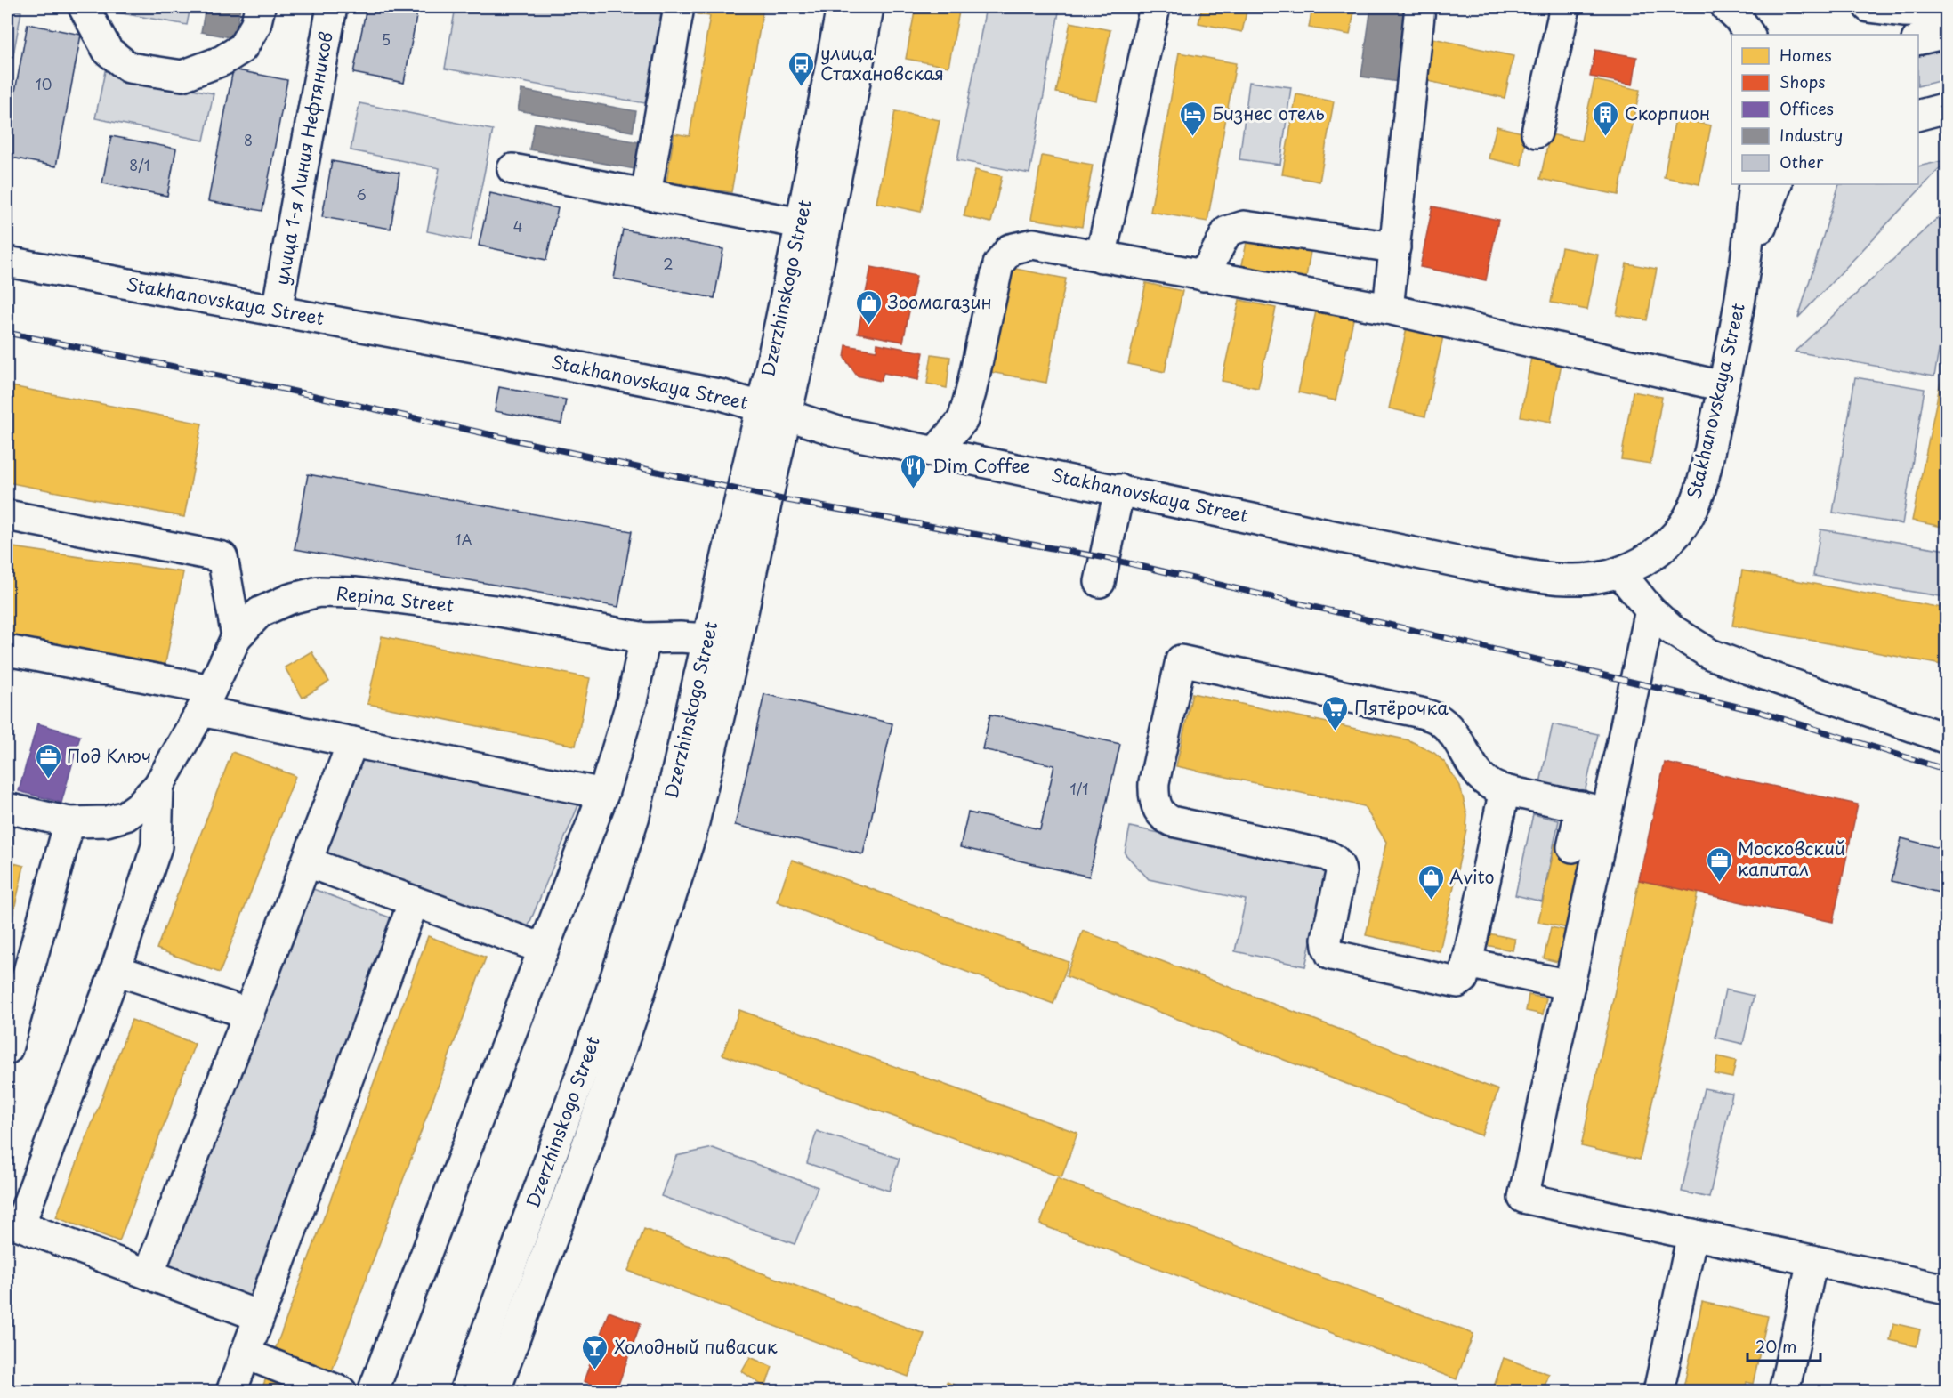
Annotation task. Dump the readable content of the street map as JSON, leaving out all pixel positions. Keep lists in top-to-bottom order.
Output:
{
  "streets": {
    "main road": [
      "улица 1-я Линия Нефтяников",
      "Dzerzhinskogo Street",
      "Stakhanovskaya Street",
      "Repina Street"
    ]
  },
  "crossings": [
    ["улица 1-я Линия Нефтяников", "Stakhanovskaya Street"],
    ["Dzerzhinskogo Street", "Stakhanovskaya Street"],
    ["Dzerzhinskogo Street", "Repina Street"]
  ],
  "places": {
    "bus stop": ["улица Стахановская"],
    "hotel": ["Бизнес отель"],
    "building": ["Скорпион"],
    "shop": ["Зоомагазин", "Avito"],
    "restaurant": ["Dim Coffee"],
    "supermarket": ["Пятёрочка"],
    "office": ["Под Ключ", "Московский капитал"],
    "bar": ["Холодный пивасик"]
  },
  "house_numbers": [
    "5",
    "10",
    "8",
    "8/1",
    "6",
    "4",
    "2",
    "1А",
    "1/1"
  ],
  "legend": [
    "Homes",
    "Shops",
    "Offices",
    "Industry",
    "Other"
  ],
  "scale_bar": "20 m"
}
